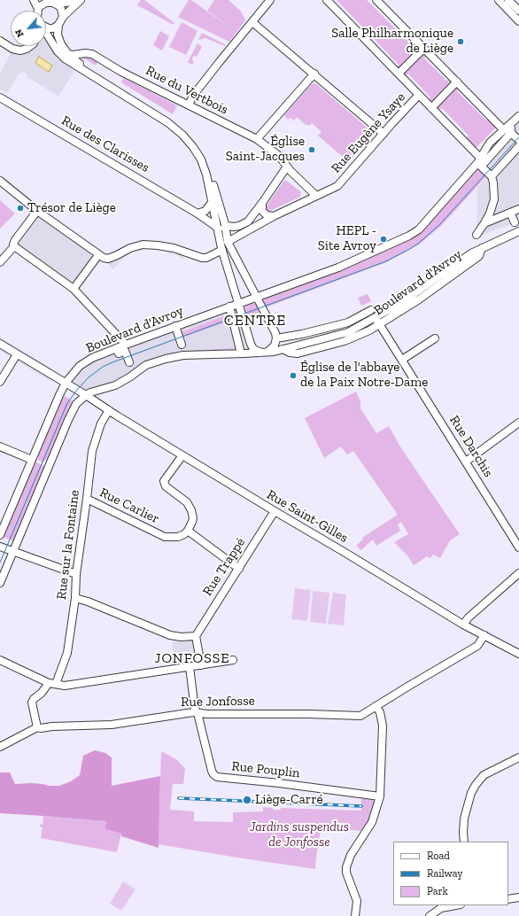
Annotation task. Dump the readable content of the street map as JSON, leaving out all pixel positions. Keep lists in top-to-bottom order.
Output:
{
  "streets": {
    "street": [
      "Rue du Vertbois",
      "Rue Eugène Ysaye",
      "Rue des Clarisses",
      "Boulevard d'Avroy",
      "Rue Darchis",
      "Rue Carlier",
      "Rue Saint-Gilles",
      "Rue sur la Fontaine",
      "Rue Trappé",
      "Rue Jonfosse",
      "Rue Pouplin"
    ]
  },
  "crossings": [
    ["Rue du Vertbois", "Rue Eugène Ysaye"],
    ["Rue Eugène Ysaye", "Rue des Clarisses"],
    ["Boulevard d'Avroy", "Rue Darchis"],
    ["Boulevard d'Avroy", "Rue Saint-Gilles"],
    ["Rue Carlier", "Rue sur la Fontaine"],
    ["Rue Saint-Gilles", "Rue sur la Fontaine"],
    ["Rue Saint-Gilles", "Rue Trappé"],
    ["Rue Saint-Gilles", "Rue Jonfosse"],
    ["Rue Jonfosse", "Rue Pouplin"]
  ],
  "districts": ["CENTRE", "JONFOSSE"],
  "parks": ["Jardins suspendus de Jonfosse"],
  "places": [
    "Salle Philharmonique de Liège",
    "Église Saint-Jacques",
    "Trésor de Liège",
    "HEPL - Site Avroy",
    "Église de l'abbaye de la Paix Notre-Dame",
    "Liège-Carré"
  ],
  "legend": ["Road", "Railway", "Park"],
  "north": "bottom left"
}
